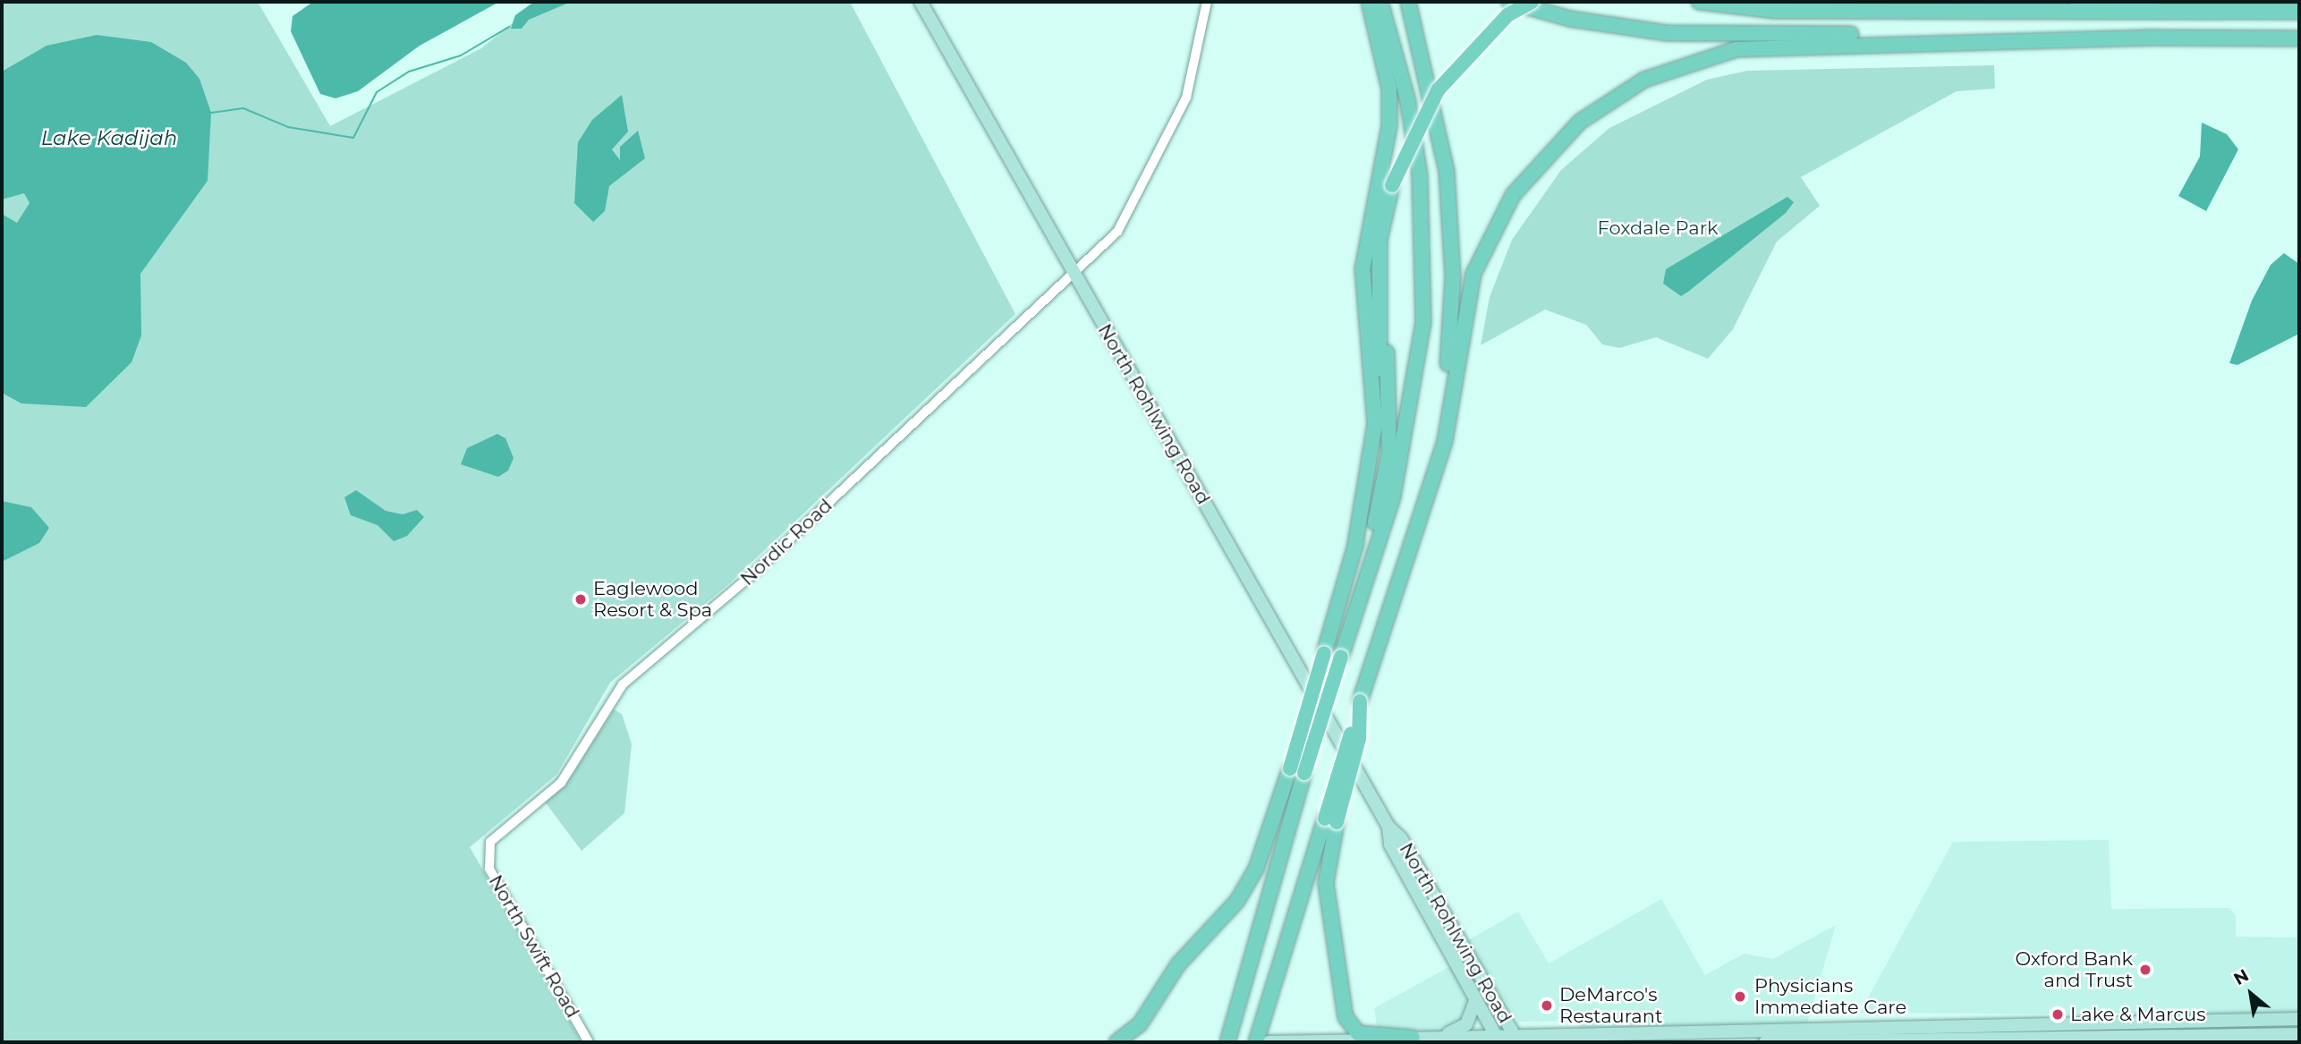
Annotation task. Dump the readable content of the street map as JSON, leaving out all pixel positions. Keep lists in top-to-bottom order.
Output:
{
  "streets": {
    "main road": ["North Rohlwing Road"],
    "street": ["Nordic Road", "North Swift Road"]
  },
  "crossings": [
    ["North Rohlwing Road", "Nordic Road"],
    ["Nordic Road", "North Swift Road"]
  ],
  "water": ["Lake Kadijah"],
  "parks": ["Foxdale Park"],
  "places": [
    "Eaglewood Resort & Spa",
    "Oxford Bank and Trust",
    "Physicians Immediate Care",
    "DeMarco's Restaurant",
    "Lake & Marcus"
  ],
  "north": "top left"
}
